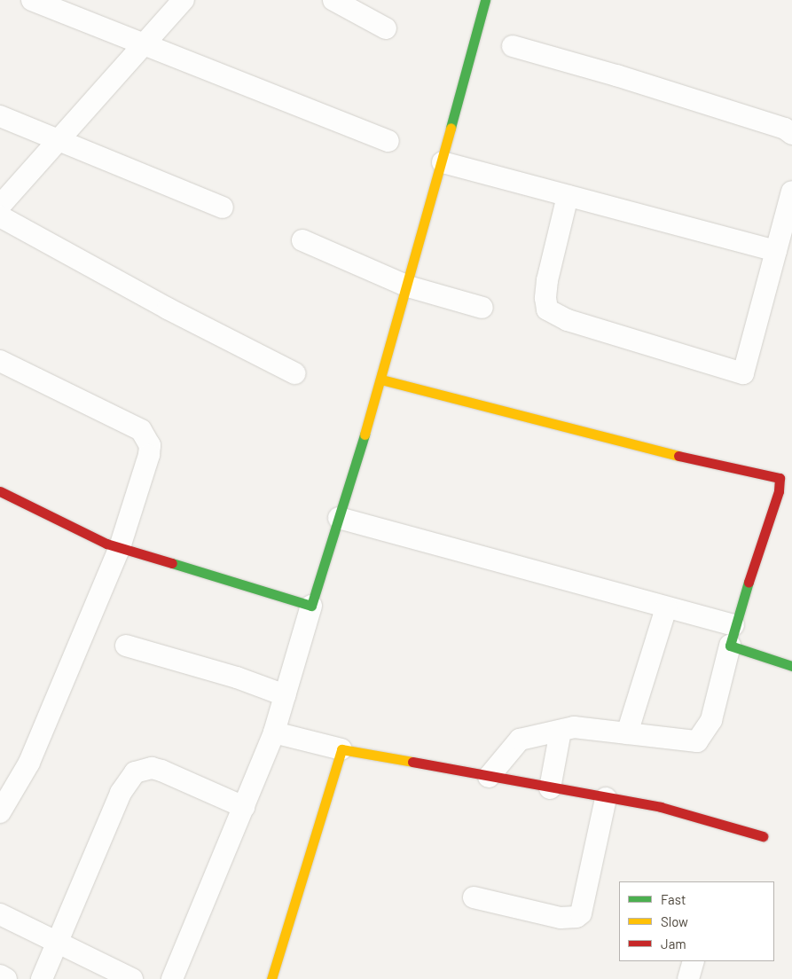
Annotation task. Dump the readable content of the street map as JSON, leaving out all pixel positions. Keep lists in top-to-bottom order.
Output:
{
  "legend": ["Fast", "Slow", "Jam"]
}
